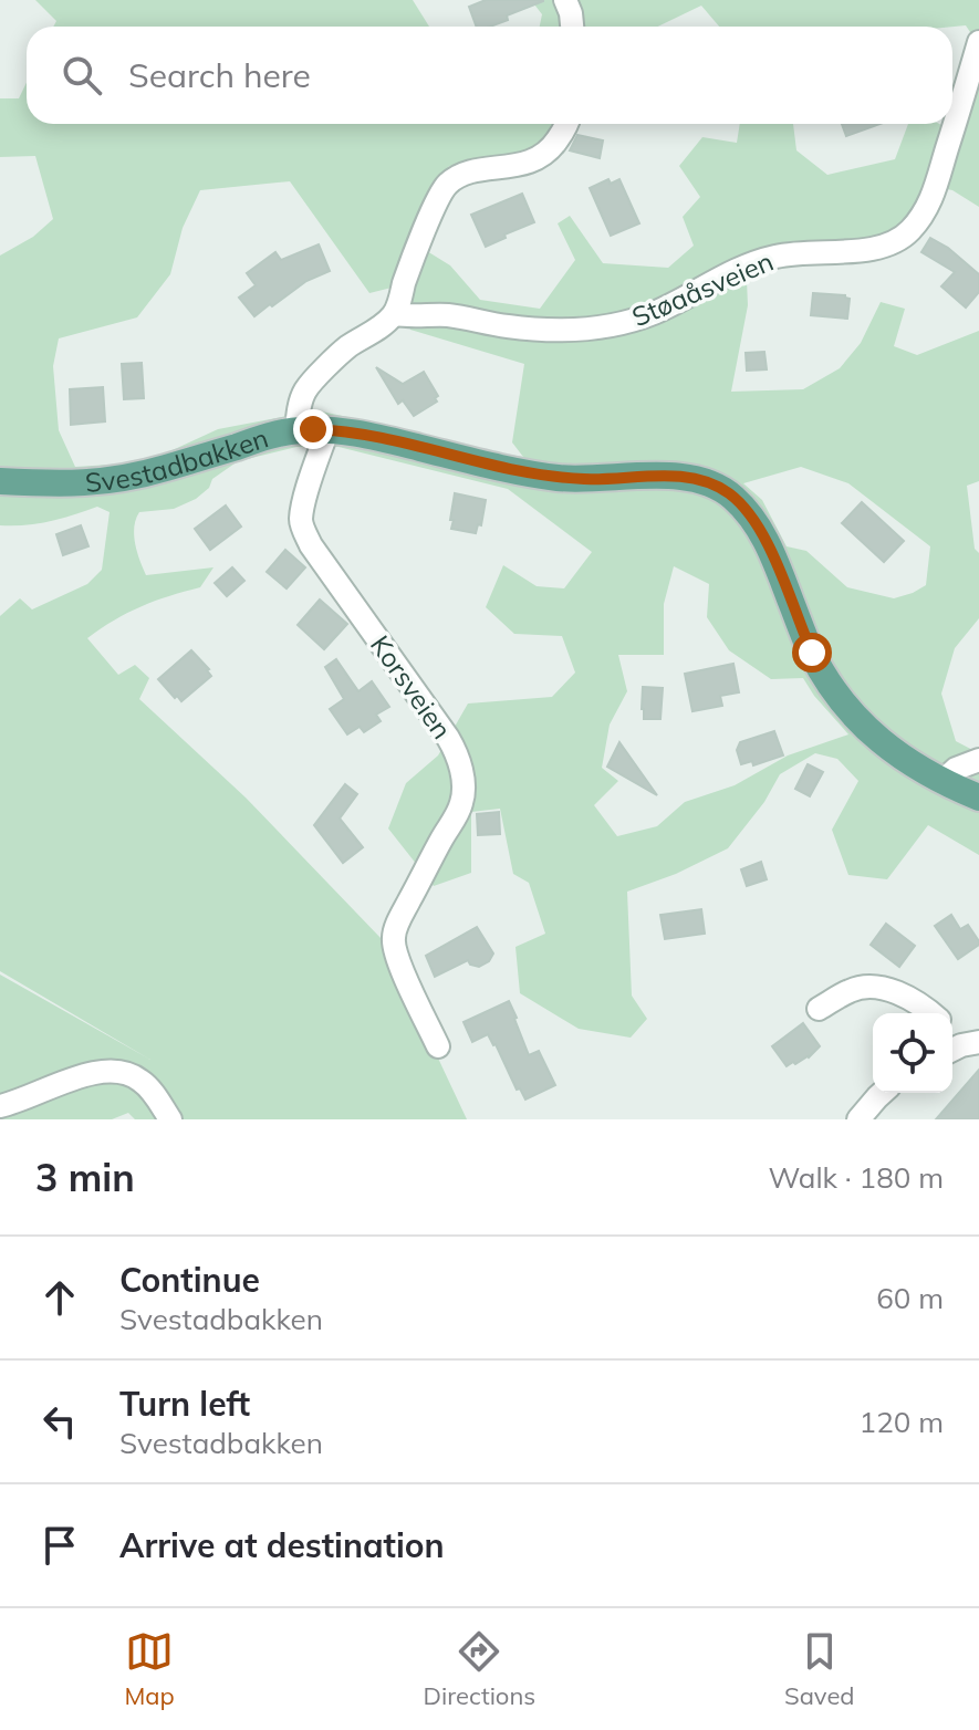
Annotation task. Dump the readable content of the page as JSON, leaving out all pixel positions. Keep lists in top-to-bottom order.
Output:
{
  "streets": {
    "main road": ["Svestadbakken"],
    "street": ["Støaåsveien", "Korsveien"]
  },
  "crossings": [
    ["Svestadbakken", "Korsveien"]
  ],
  "page": {
    "search": "Search here",
    "heading": ["3 min", "Walk · 180 m"],
    "list": [
      ["Continue", "Svestadbakken", "60 m"],
      ["Turn left", "Svestadbakken", "120 m"],
      "Arrive at destination"
    ],
    "nav": ["Map", "Directions", "Saved"]
  }
}
